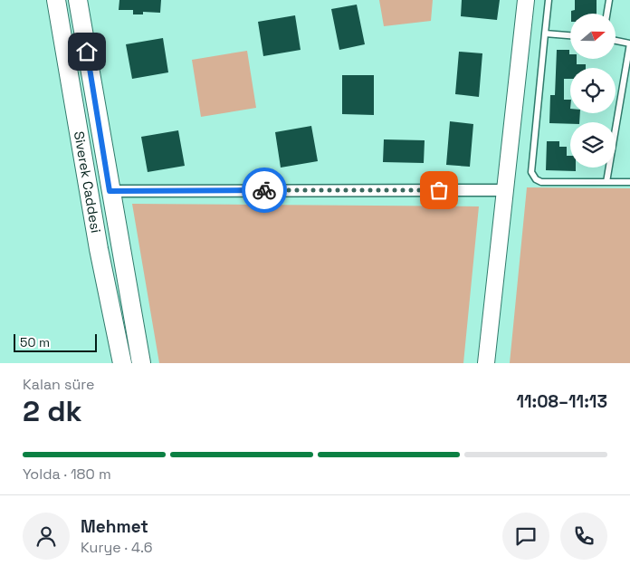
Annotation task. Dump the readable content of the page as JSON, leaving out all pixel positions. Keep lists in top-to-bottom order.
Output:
{
  "streets": {
    "main road": ["Siverek Caddesi"]
  },
  "scale_bar": "50 m",
  "north": "right",
  "page": {
    "scale": "50 m",
    "heading": ["2 dk", "Kalan süre", "11:08–11:13"],
    "panel": ["Mehmet", "Kurye · 4.6"],
    "bar": "Yolda · 180 m"
  }
}
